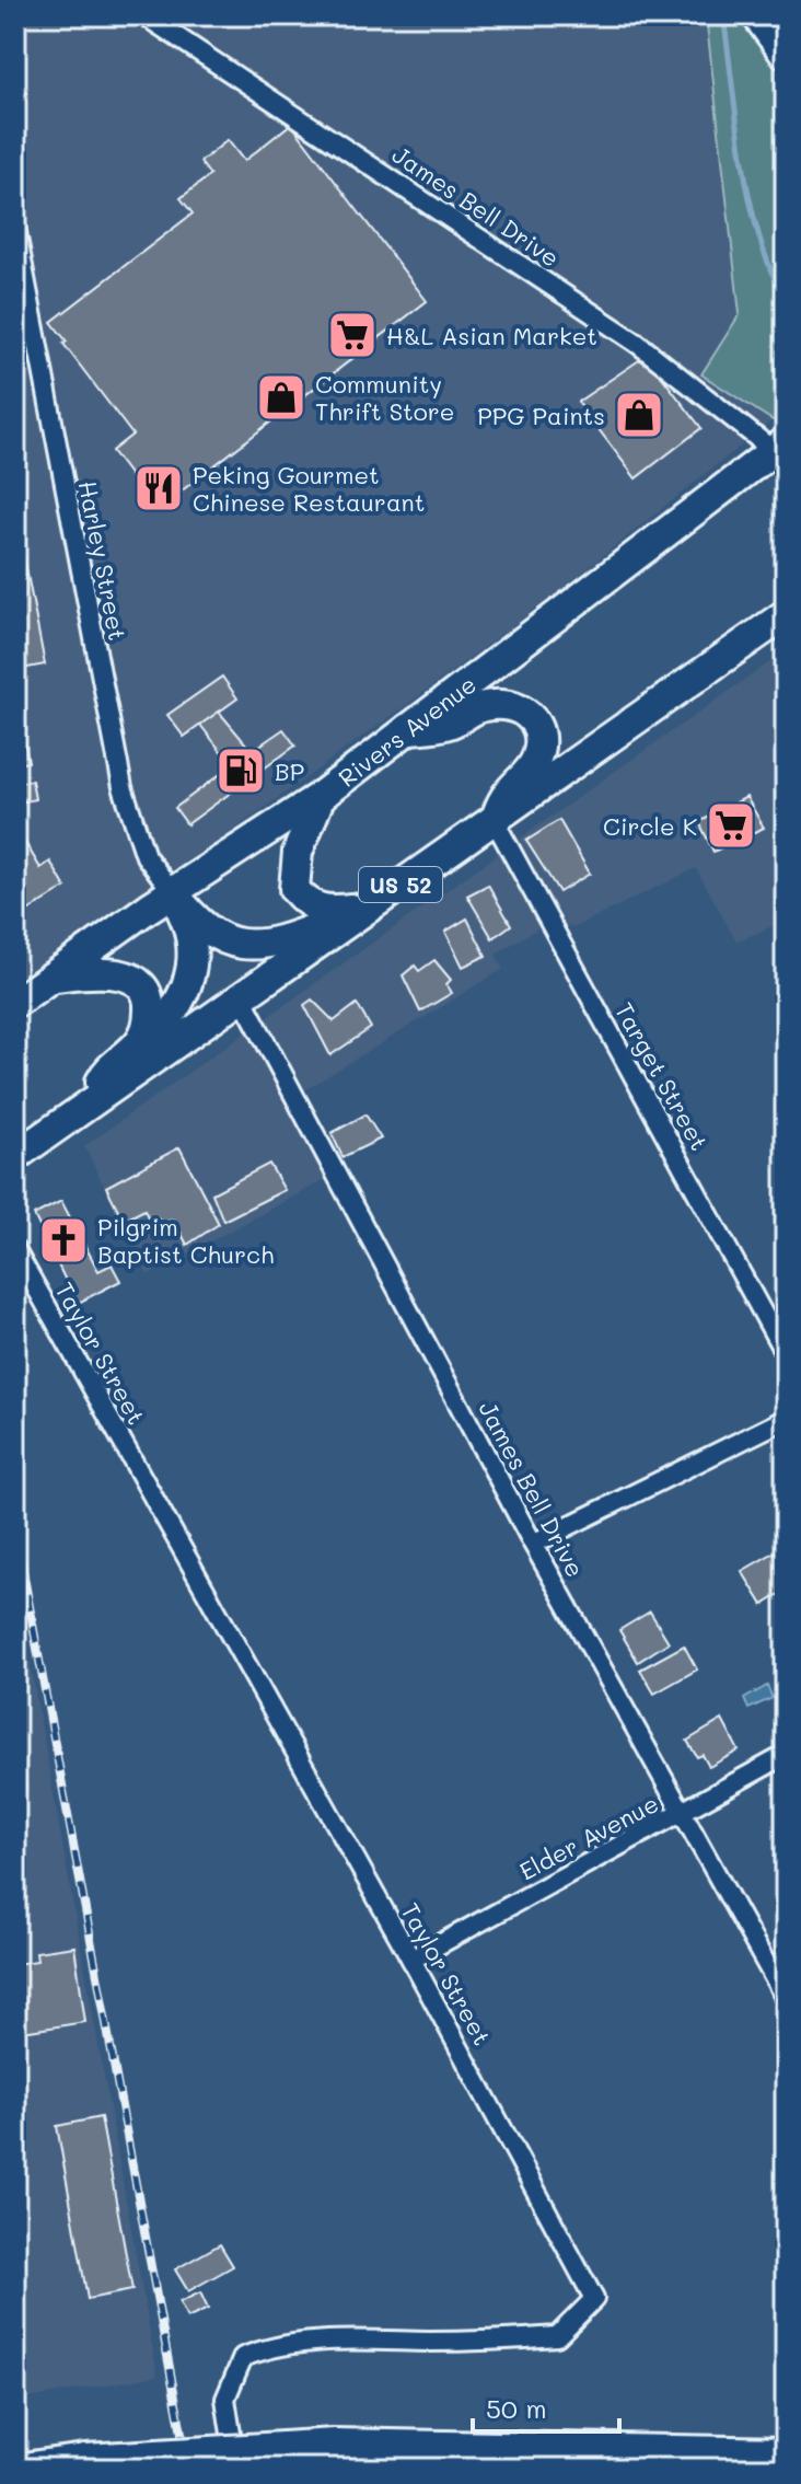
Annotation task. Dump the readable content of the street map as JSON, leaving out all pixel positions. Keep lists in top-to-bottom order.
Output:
{
  "streets": {
    "main road": ["Rivers Avenue", "US 52"],
    "street": [
      "James Bell Drive",
      "Harley Street",
      "Target Street",
      "Taylor Street",
      "Elder Avenue"
    ]
  },
  "crossings": [
    ["James Bell Drive", "Rivers Avenue"],
    ["James Bell Drive", "US 52"],
    ["James Bell Drive", "Elder Avenue"],
    ["Harley Street", "Rivers Avenue"],
    ["US 52", "Target Street"],
    ["Taylor Street", "Elder Avenue"]
  ],
  "places": {
    "supermarket": ["H&L Asian Market", "Circle K"],
    "shop": ["Community Thrift Store", "PPG Paints"],
    "restaurant": ["Peking Gourmet Chinese Restaurant"],
    "fuel station": ["BP"],
    "church": ["Pilgrim Baptist Church"]
  },
  "scale_bar": "50 m"
}
